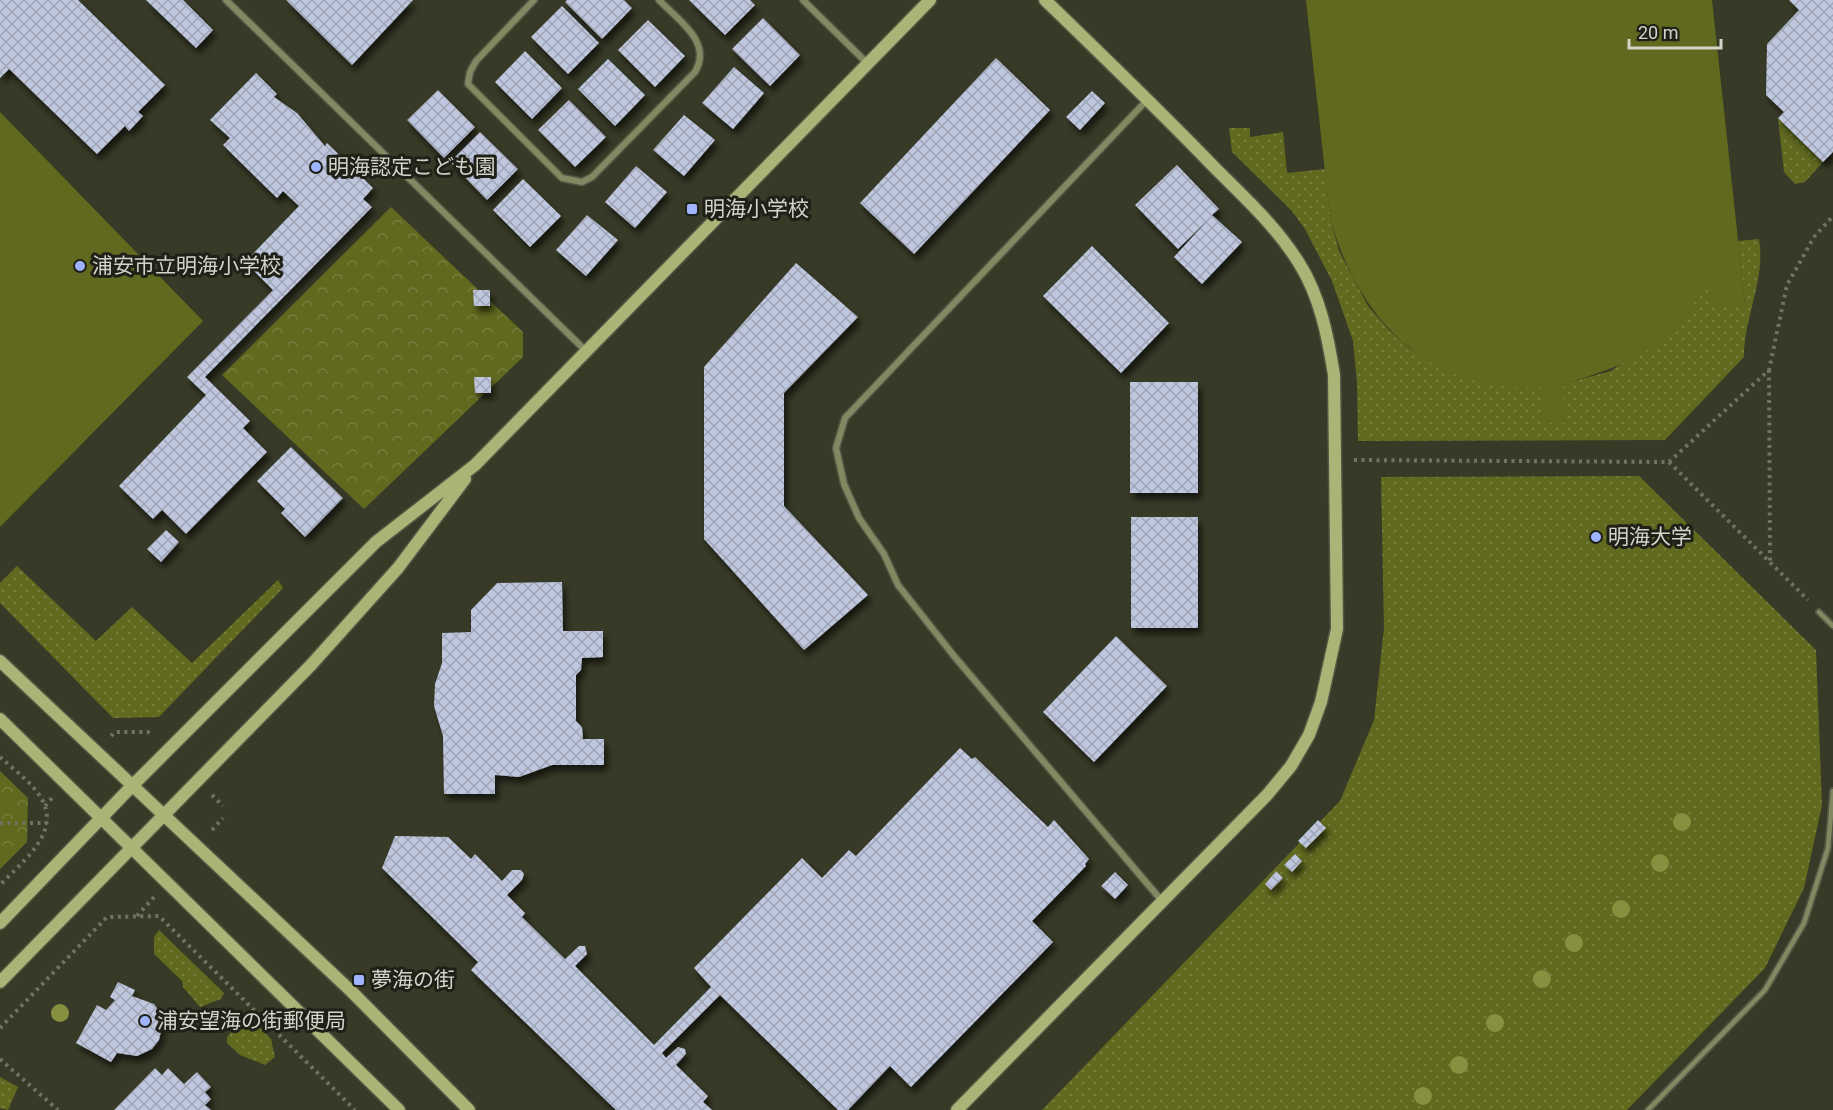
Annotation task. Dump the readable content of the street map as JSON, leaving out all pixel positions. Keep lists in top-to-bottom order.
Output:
{
  "places": {
    "other": [
      "明海認定こども園",
      "浦安市立明海小学校",
      "明海大学",
      "浦安望海の街郵便局"
    ],
    "transit": ["明海小学校", "夢海の街"]
  },
  "scale_bar": "20 m"
}
